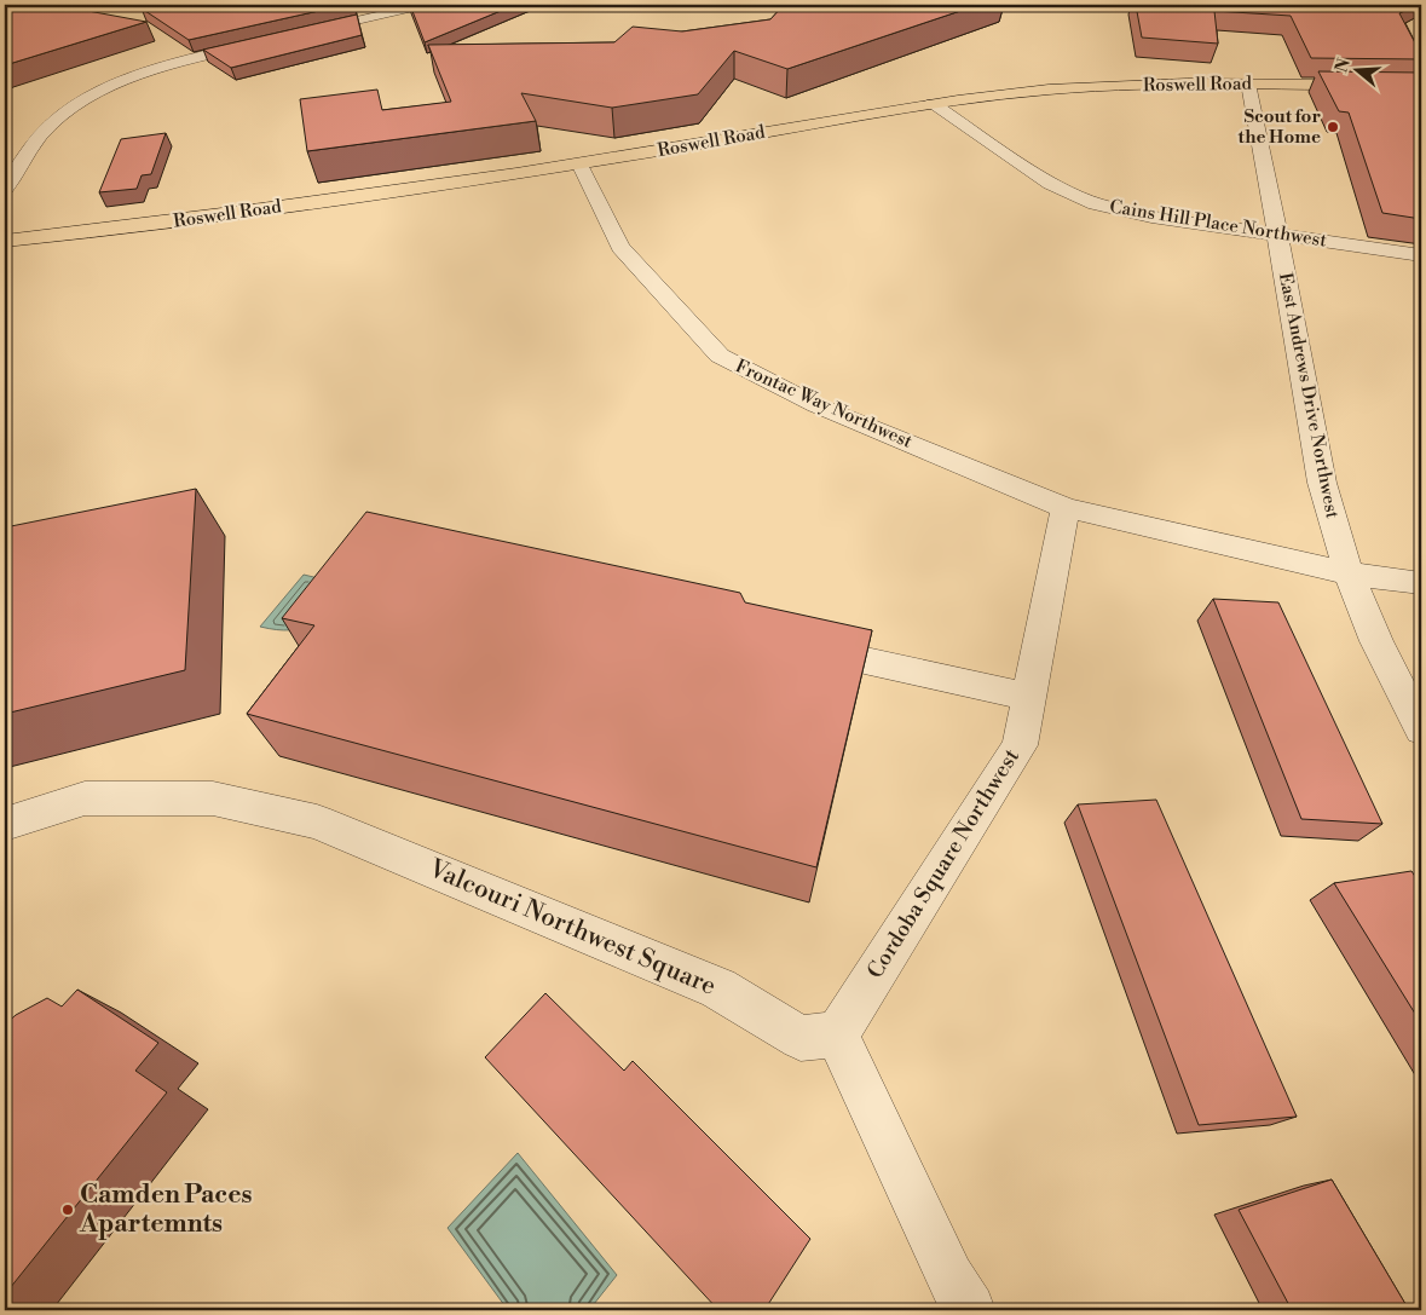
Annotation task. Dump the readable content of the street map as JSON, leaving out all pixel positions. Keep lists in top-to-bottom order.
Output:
{
  "streets": {
    "main road": ["Roswell Road"],
    "street": [
      "Cains Hill Place Northwest",
      "East Andrews Drive Northwest",
      "Frontac Way Northwest",
      "Cordoba Square Northwest",
      "Valcouri Northwest Square"
    ]
  },
  "crossings": [
    ["Roswell Road", "Cains Hill Place Northwest"],
    ["Roswell Road", "East Andrews Drive Northwest"],
    ["Roswell Road", "Frontac Way Northwest"],
    ["Cains Hill Place Northwest", "East Andrews Drive Northwest"],
    ["East Andrews Drive Northwest", "Frontac Way Northwest"],
    ["Frontac Way Northwest", "Cordoba Square Northwest"],
    ["Cordoba Square Northwest", "Valcouri Northwest Square"]
  ],
  "places": ["Scout for the Home", "Camden Paces Apartemnts"],
  "north": "left"
}
